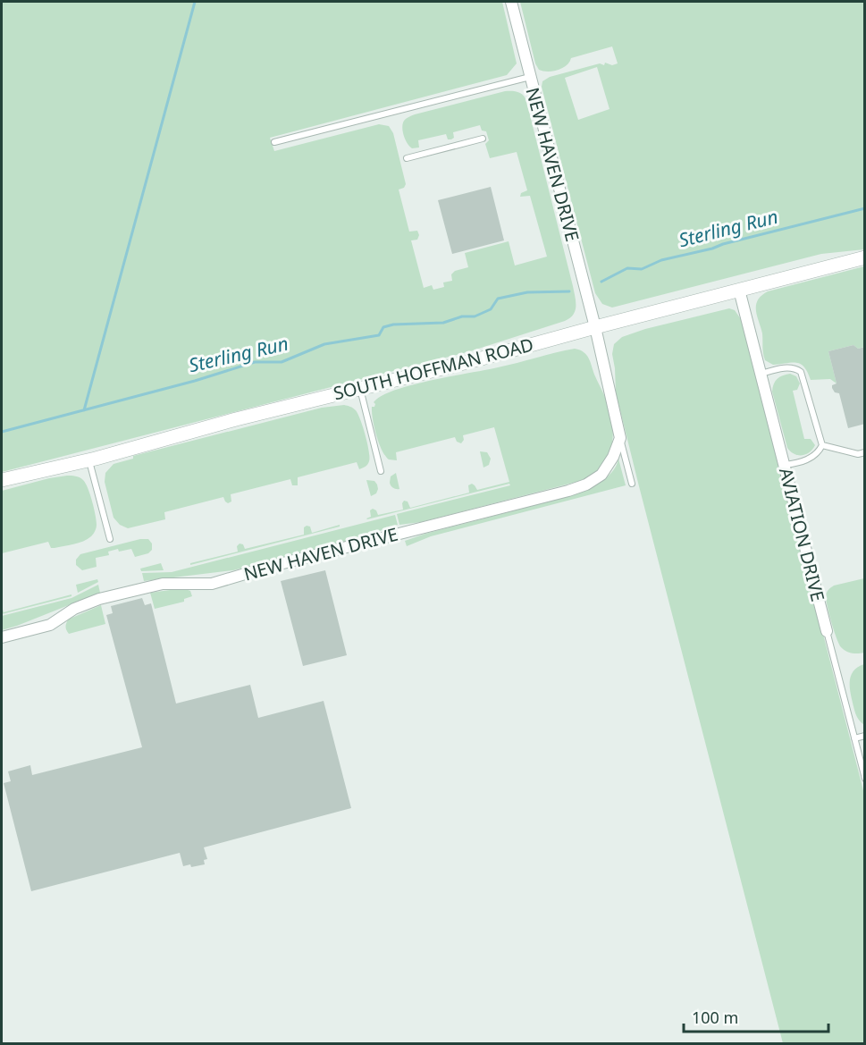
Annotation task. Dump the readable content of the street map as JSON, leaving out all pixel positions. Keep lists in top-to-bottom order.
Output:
{
  "streets": {
    "street": ["NEW HAVEN DRIVE", "SOUTH HOFFMAN ROAD", "AVIATION DRIVE"]
  },
  "crossings": [
    ["NEW HAVEN DRIVE", "SOUTH HOFFMAN ROAD"],
    ["SOUTH HOFFMAN ROAD", "AVIATION DRIVE"]
  ],
  "water": ["Sterling Run"],
  "scale_bar": "100 m"
}
